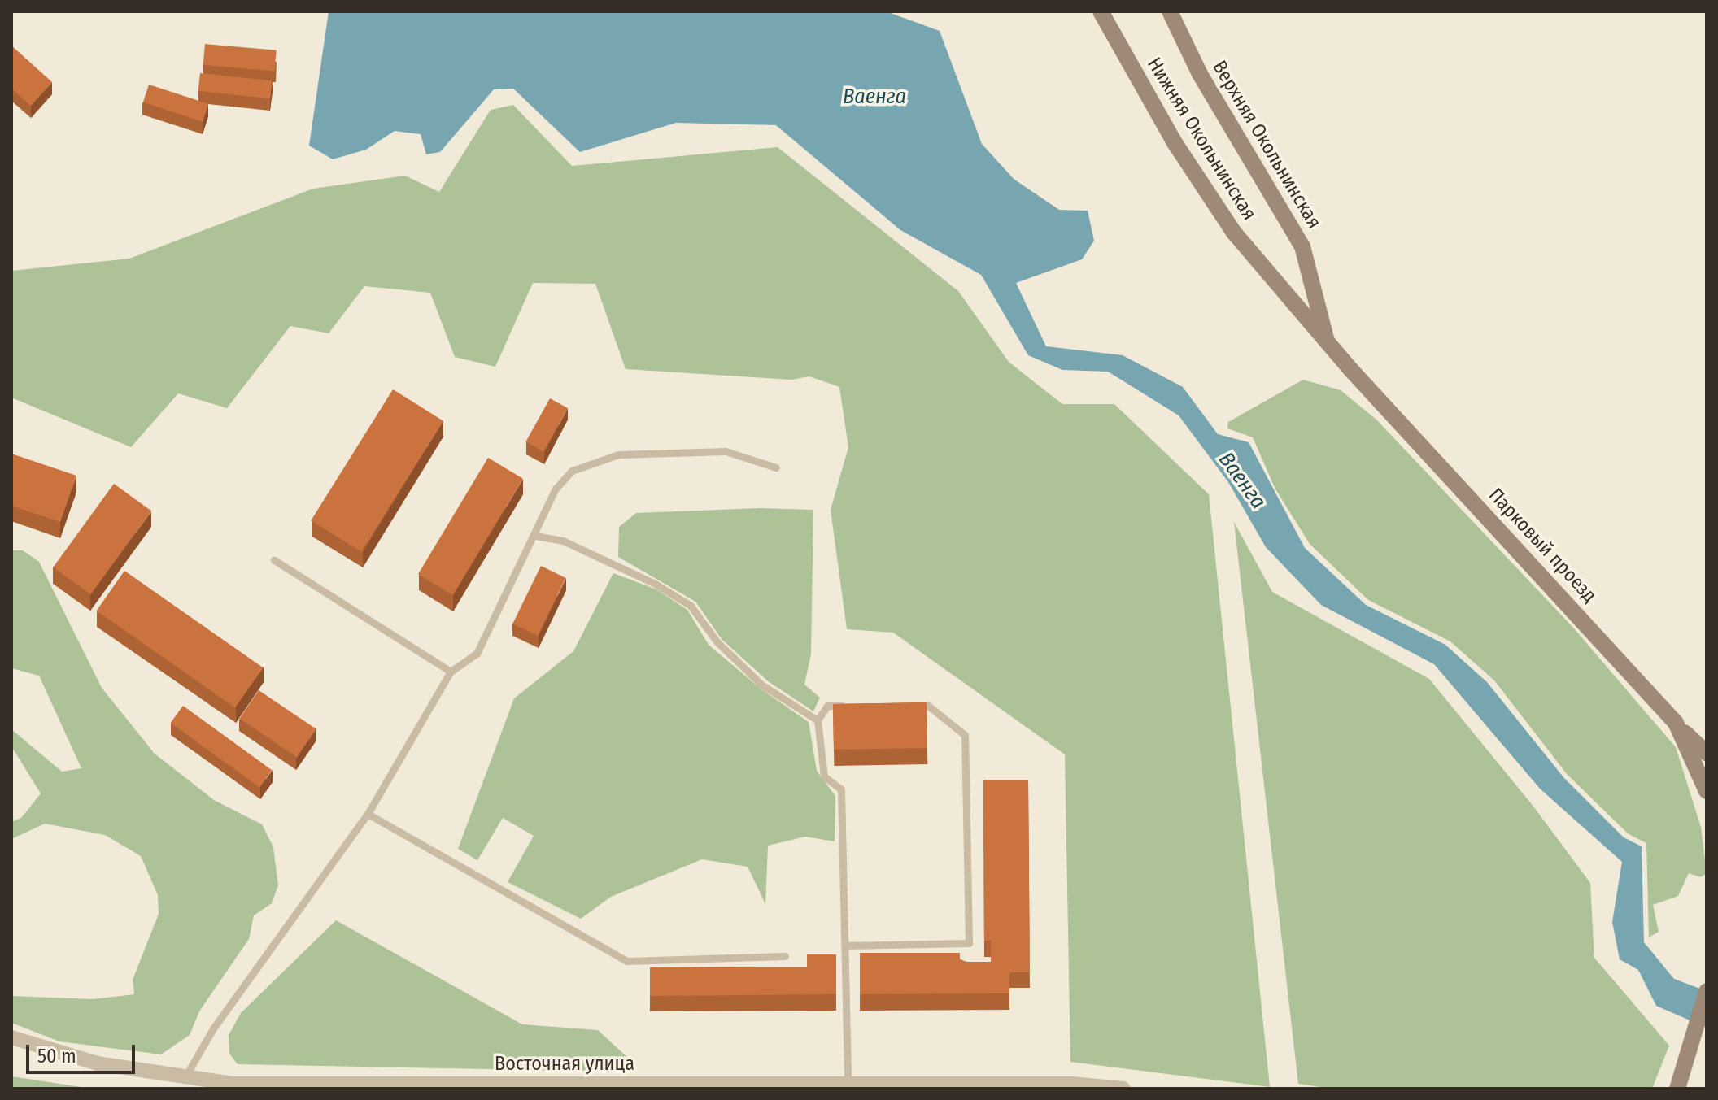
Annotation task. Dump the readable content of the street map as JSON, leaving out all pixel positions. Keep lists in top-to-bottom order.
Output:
{
  "streets": {
    "main road": ["Нижняя Окольнинская", "Верхняя Окольнинская", "Парковый проезд"],
    "street": ["Восточная улица"]
  },
  "crossings": [
    ["Нижняя Окольнинская", "Верхняя Окольнинская"],
    ["Нижняя Окольнинская", "Парковый проезд"],
    ["Верхняя Окольнинская", "Парковый проезд"]
  ],
  "water": ["Ваенга"],
  "scale_bar": "50 m"
}
